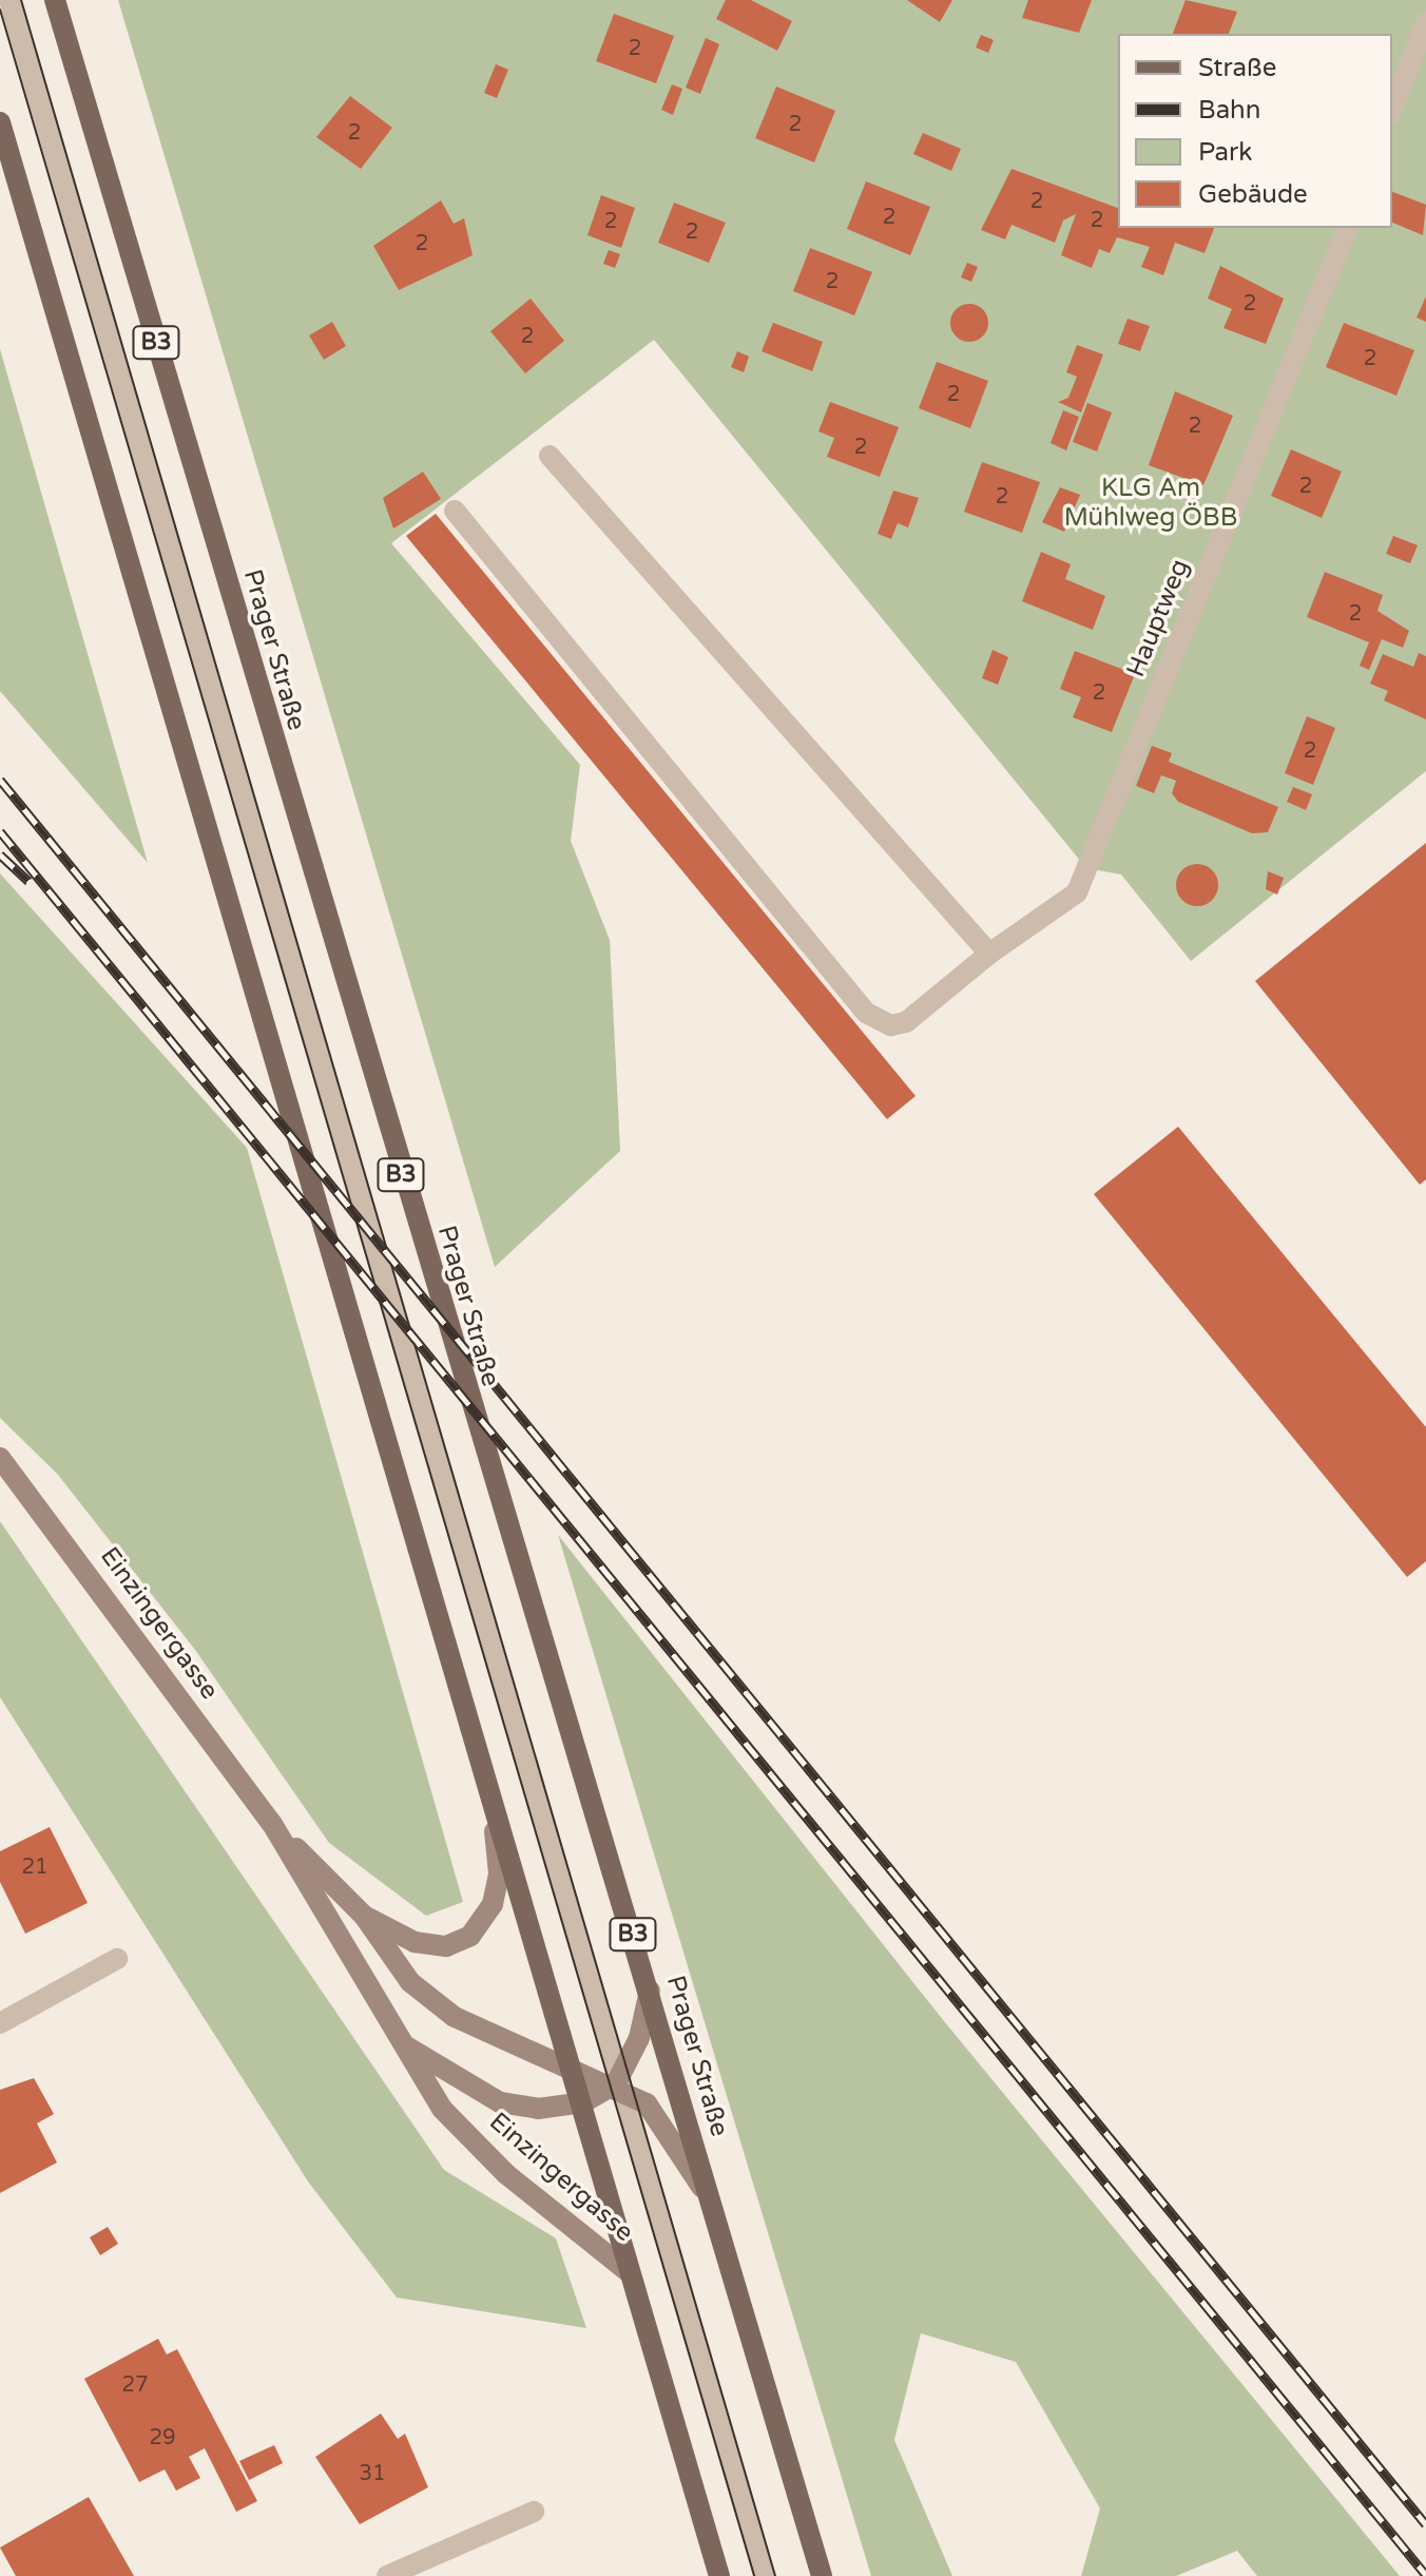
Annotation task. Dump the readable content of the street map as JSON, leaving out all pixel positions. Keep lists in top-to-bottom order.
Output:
{
  "streets": {
    "main road": ["B3", "Prager Straße", "Einzingergasse"],
    "street": ["Hauptweg"]
  },
  "crossings": [
    ["Prager Straße", "Einzingergasse"]
  ],
  "parks": ["KLG Am Mühlweg ÖBB"],
  "house_numbers": [
    "2",
    "2",
    "2",
    "2",
    "2",
    "2",
    "2",
    "2",
    "2",
    "2",
    "2",
    "2",
    "2",
    "2",
    "2",
    "2",
    "2",
    "2",
    "2",
    "2",
    "2",
    "21",
    "27",
    "29",
    "31"
  ],
  "legend": [
    "Straße",
    "Bahn",
    "Park",
    "Gebäude"
  ]
}
